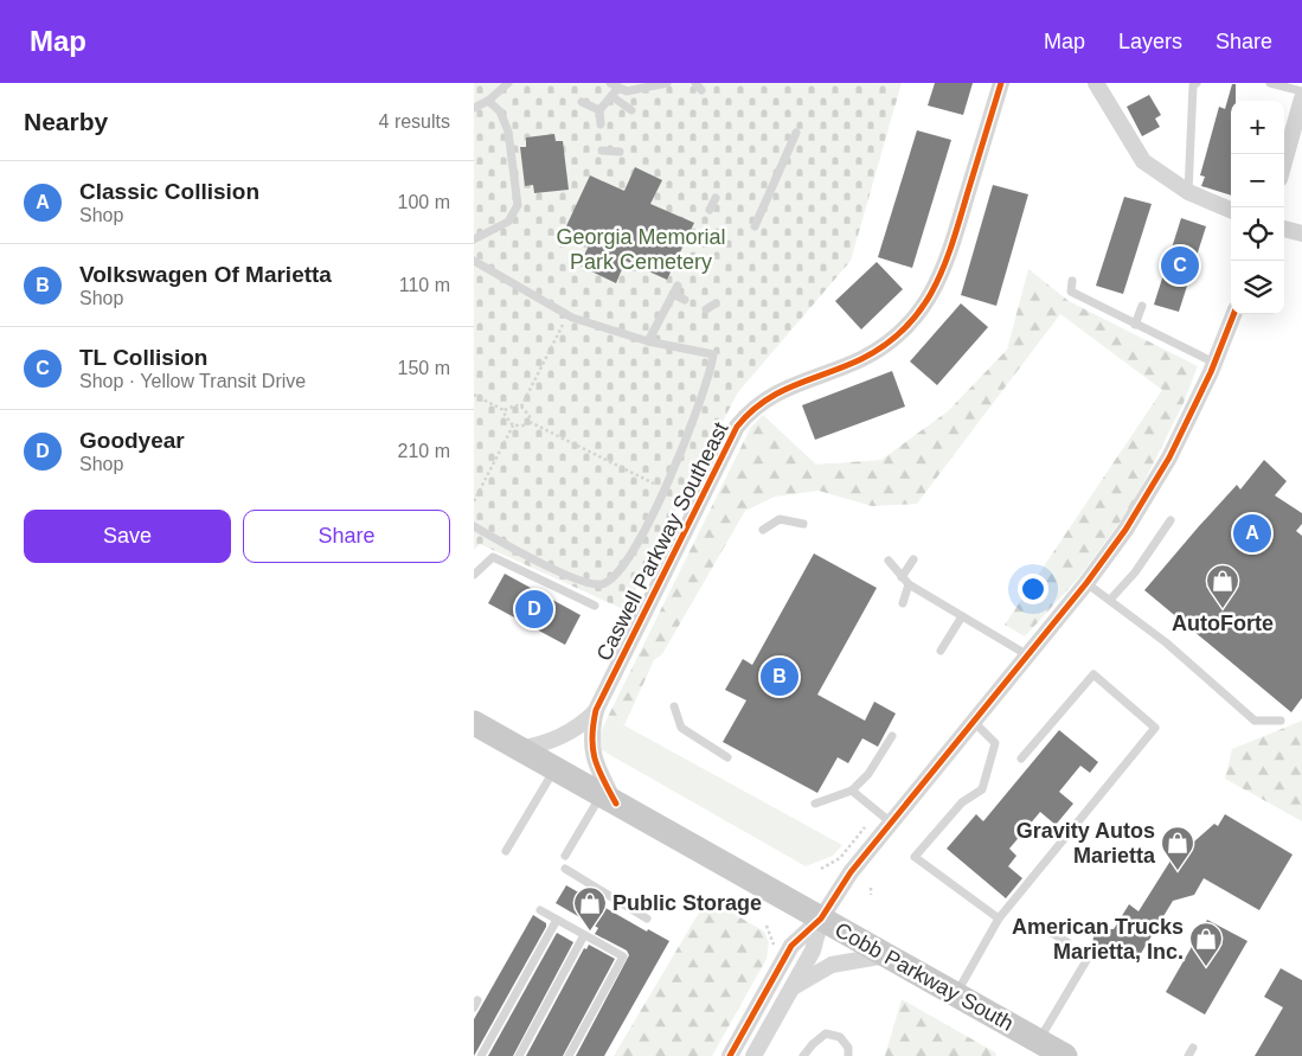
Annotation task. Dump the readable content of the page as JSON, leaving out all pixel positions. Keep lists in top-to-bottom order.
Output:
{
  "streets": {
    "main road": ["Cobb Parkway South"],
    "street": ["Caswell Parkway Southeast"]
  },
  "crossings": [
    ["Caswell Parkway Southeast", "Cobb Parkway South"]
  ],
  "parks": ["Georgia Memorial Park Cemetery"],
  "places": {
    "shop": [
      "AutoForte",
      "Gravity Autos Marietta",
      "Public Storage",
      "American Trucks Marietta, Inc."
    ]
  },
  "page": {
    "header": "Map",
    "nav": ["Map", "Layers", "Share"],
    "heading": ["Nearby", "4 results"],
    "map_buttons": ["+", "−"],
    "list": [
      {
        "mark": "A",
        "name": "Classic Collision",
        "note": "Shop",
        "value": "100 m"
      },
      {
        "mark": "B",
        "name": "Volkswagen Of Marietta",
        "note": "Shop",
        "value": "110 m"
      },
      {
        "mark": "C",
        "name": "TL Collision",
        "note": "Shop · Yellow Transit Drive",
        "value": "150 m"
      },
      {
        "mark": "D",
        "name": "Goodyear",
        "note": "Shop",
        "value": "210 m"
      }
    ],
    "pins": [
      "C",
      "A",
      "D",
      "B"
    ],
    "buttons": ["Save", "Share"]
  }
}
